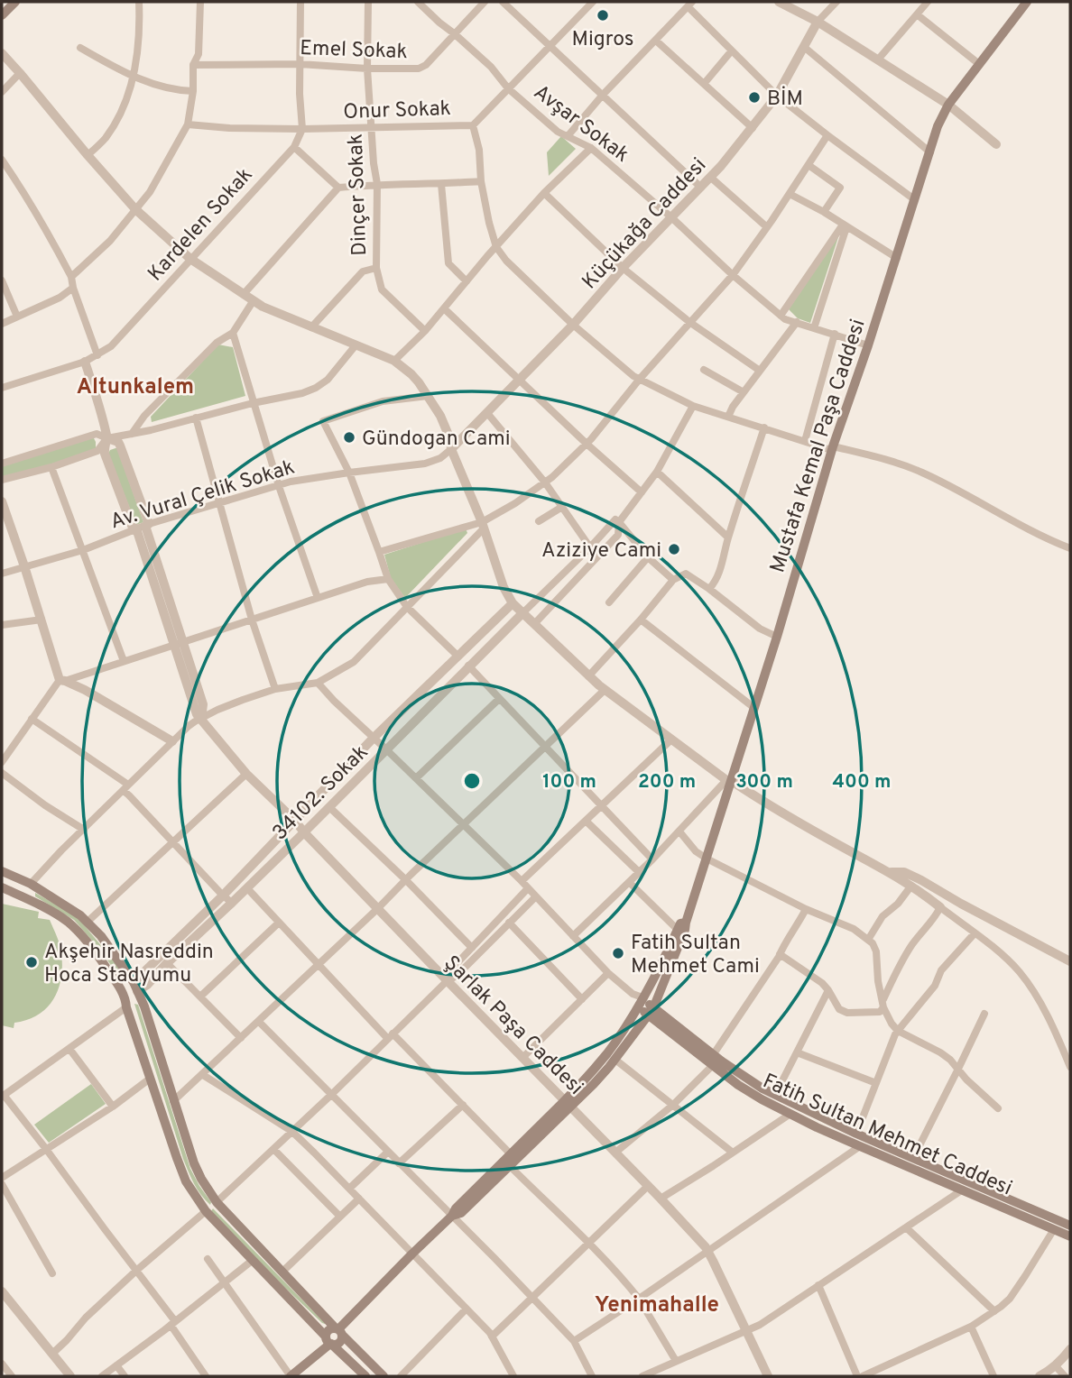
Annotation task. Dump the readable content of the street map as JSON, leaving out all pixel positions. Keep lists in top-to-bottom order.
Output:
{
  "streets": {
    "main road": ["Mustafa Kemal Paşa Caddesi", "Fatih Sultan Mehmet Caddesi"],
    "street": [
      "Emel Sokak",
      "Onur Sokak",
      "Avşar Sokak",
      "Dinçer Sokak",
      "Küçükağa Caddesi",
      "Kardelen Sokak",
      "Av. Vural Çelik Sokak",
      "34102. Sokak",
      "Şarlak Paşa Caddesi"
    ]
  },
  "crossings": [
    ["Emel Sokak", "Avşar Sokak"],
    ["Emel Sokak", "Dinçer Sokak"],
    ["Emel Sokak", "Kardelen Sokak"],
    ["Onur Sokak", "Avşar Sokak"],
    ["Onur Sokak", "Dinçer Sokak"],
    ["Onur Sokak", "Kardelen Sokak"],
    ["Avşar Sokak", "Küçükağa Caddesi"],
    ["Avşar Sokak", "Mustafa Kemal Paşa Caddesi"],
    ["Küçükağa Caddesi", "Av. Vural Çelik Sokak"],
    ["Mustafa Kemal Paşa Caddesi", "Şarlak Paşa Caddesi"],
    ["Mustafa Kemal Paşa Caddesi", "Fatih Sultan Mehmet Caddesi"],
    ["34102. Sokak", "Şarlak Paşa Caddesi"]
  ],
  "districts": ["Altunkalem", "Yenimahalle"],
  "places": [
    "Migros",
    "BİM",
    "Gündogan Cami",
    "Aziziye Cami",
    "Fatih Sultan Mehmet Cami",
    "Akşehir Nasreddin Hoca Stadyumu"
  ],
  "rings": [
    "100 m",
    "200 m",
    "300 m",
    "400 m"
  ]
}
